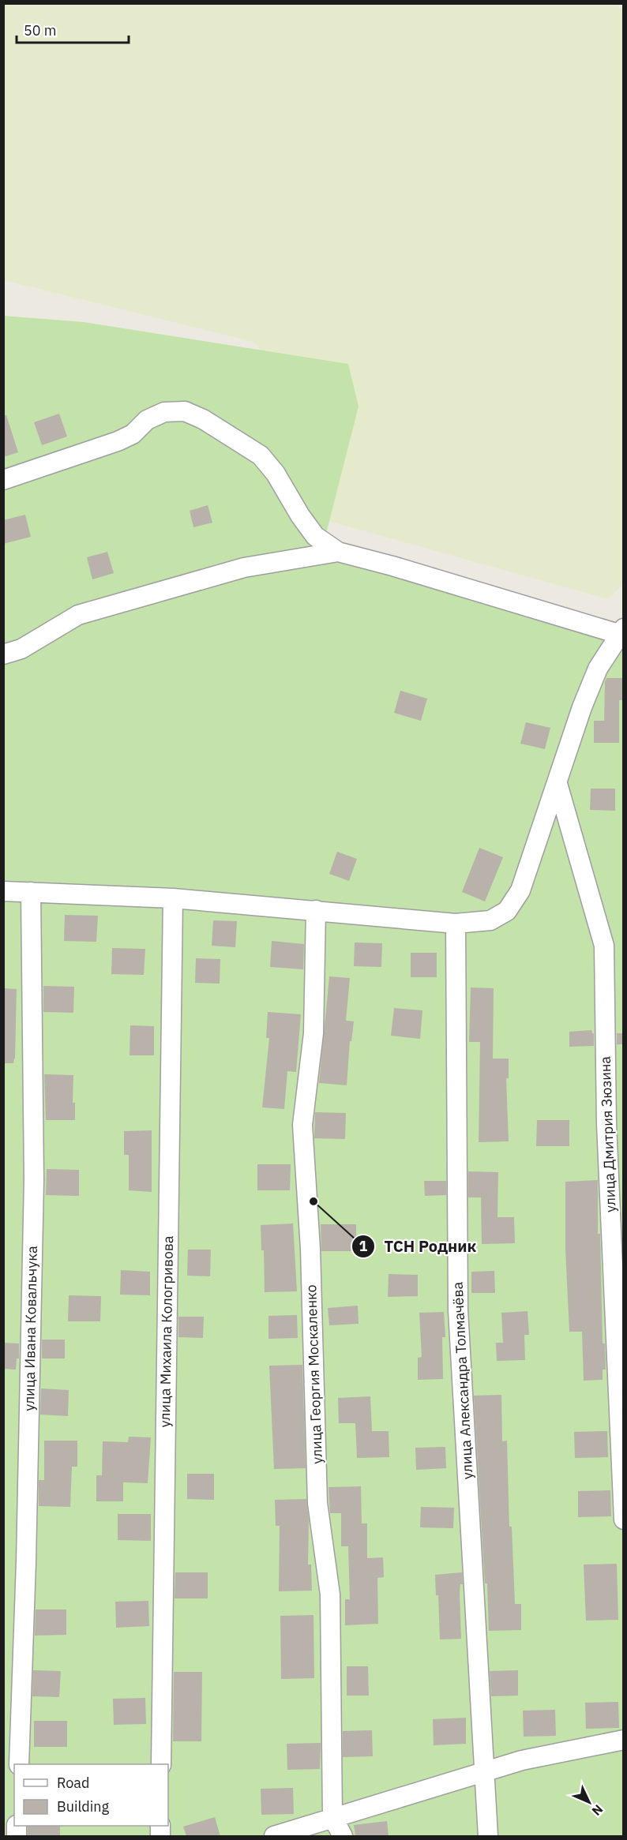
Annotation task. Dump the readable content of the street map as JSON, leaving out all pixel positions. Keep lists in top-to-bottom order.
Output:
{
  "streets": {
    "street": [
      "улица Дмитрия Зюзина",
      "улица Ивана Ковальчука",
      "улица Михаила Кологривова",
      "улица Георгия Москаленко",
      "улица Александра Толмачёва"
    ]
  },
  "places": ["ТСН Родник"],
  "legend": ["Road", "Building"],
  "scale_bar": "50 m",
  "north": "bottom right"
}
